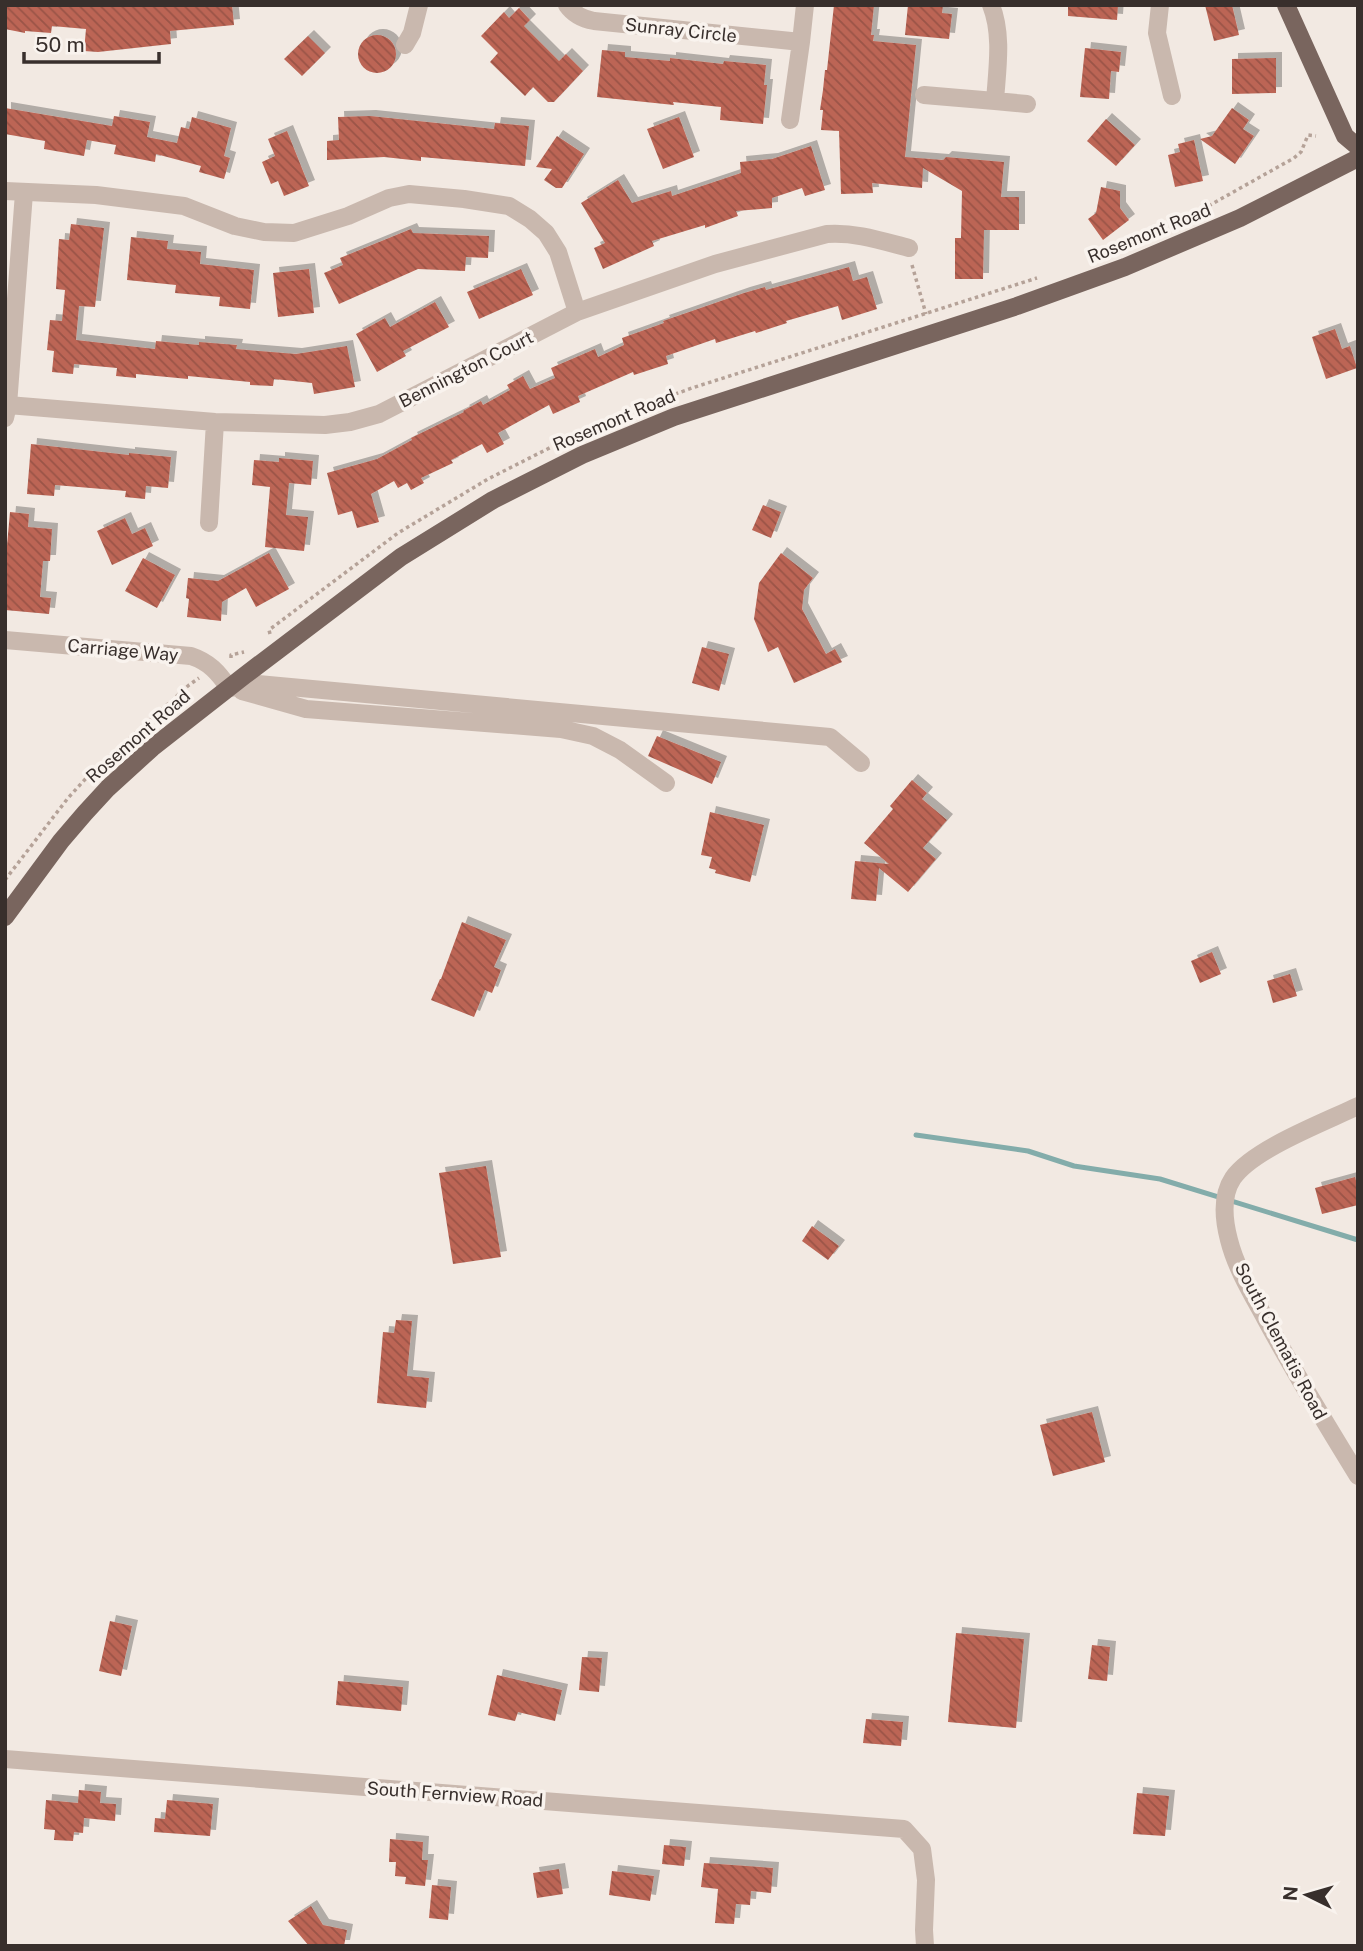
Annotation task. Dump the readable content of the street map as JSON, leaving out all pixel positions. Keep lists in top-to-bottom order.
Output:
{
  "streets": {
    "main road": ["Rosemont Road"],
    "street": [
      "Sunray Circle",
      "Bennington Court",
      "Carriage Way",
      "South Clematis Road",
      "South Fernview Road"
    ]
  },
  "crossings": [
    ["Rosemont Road", "Carriage Way"]
  ],
  "scale_bar": "50 m",
  "north": "left"
}
